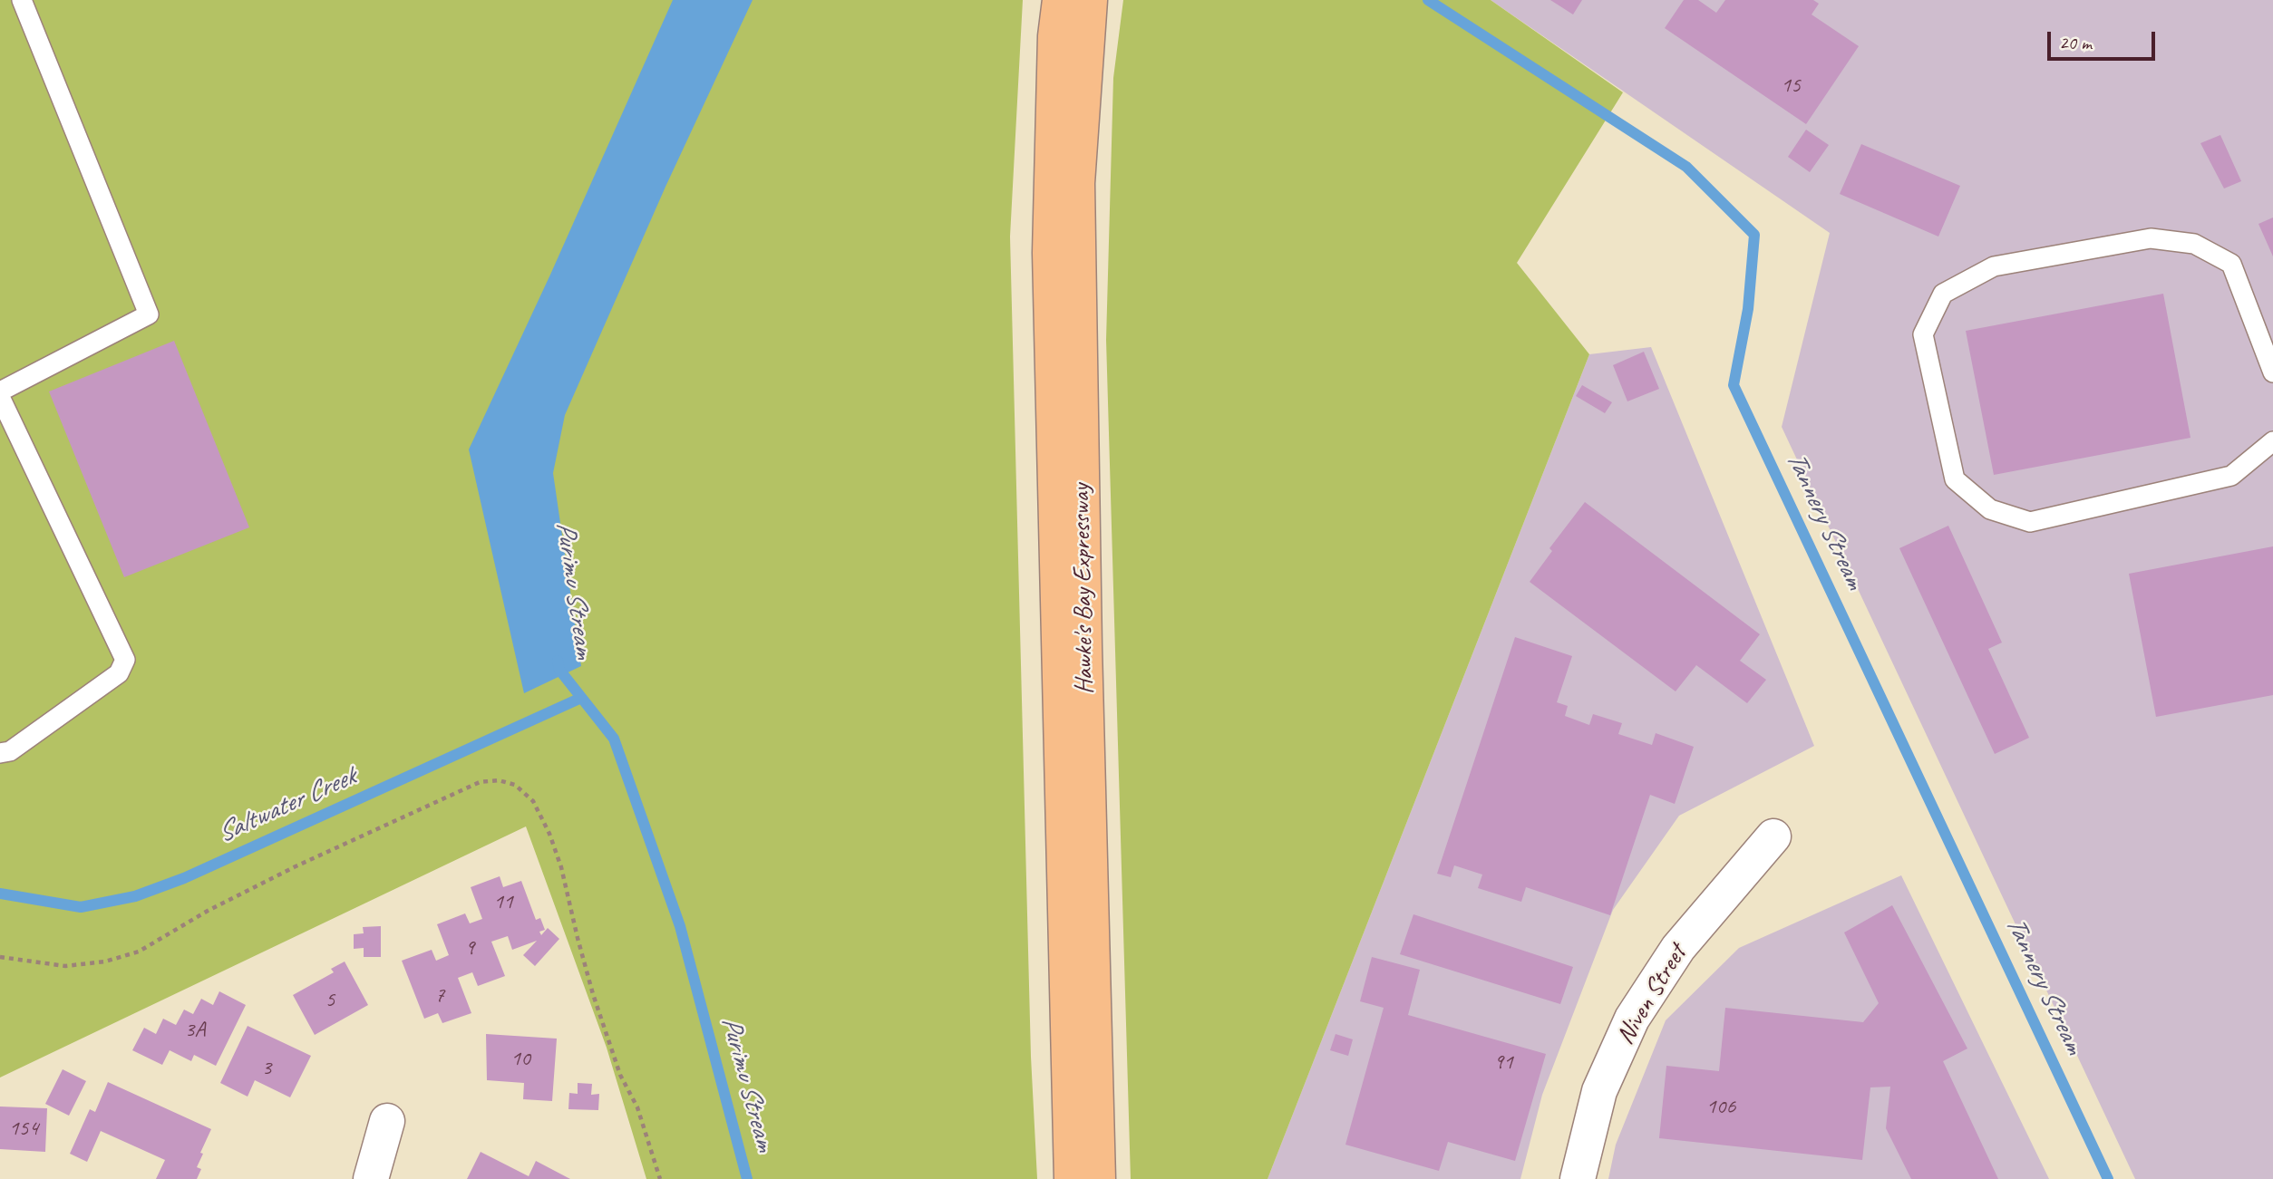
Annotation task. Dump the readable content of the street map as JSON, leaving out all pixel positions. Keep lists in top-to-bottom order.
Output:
{
  "streets": {
    "highway": ["Hawke's Bay Expressway"],
    "street": ["Niven Street"]
  },
  "water": ["Tannery Stream", "Purimu Stream", "Saltwater Creek"],
  "house_numbers": [
    "15",
    "11",
    "9",
    "7",
    "5",
    "3A",
    "10",
    "91",
    "3",
    "106",
    "154"
  ],
  "scale_bar": "20 m"
}
